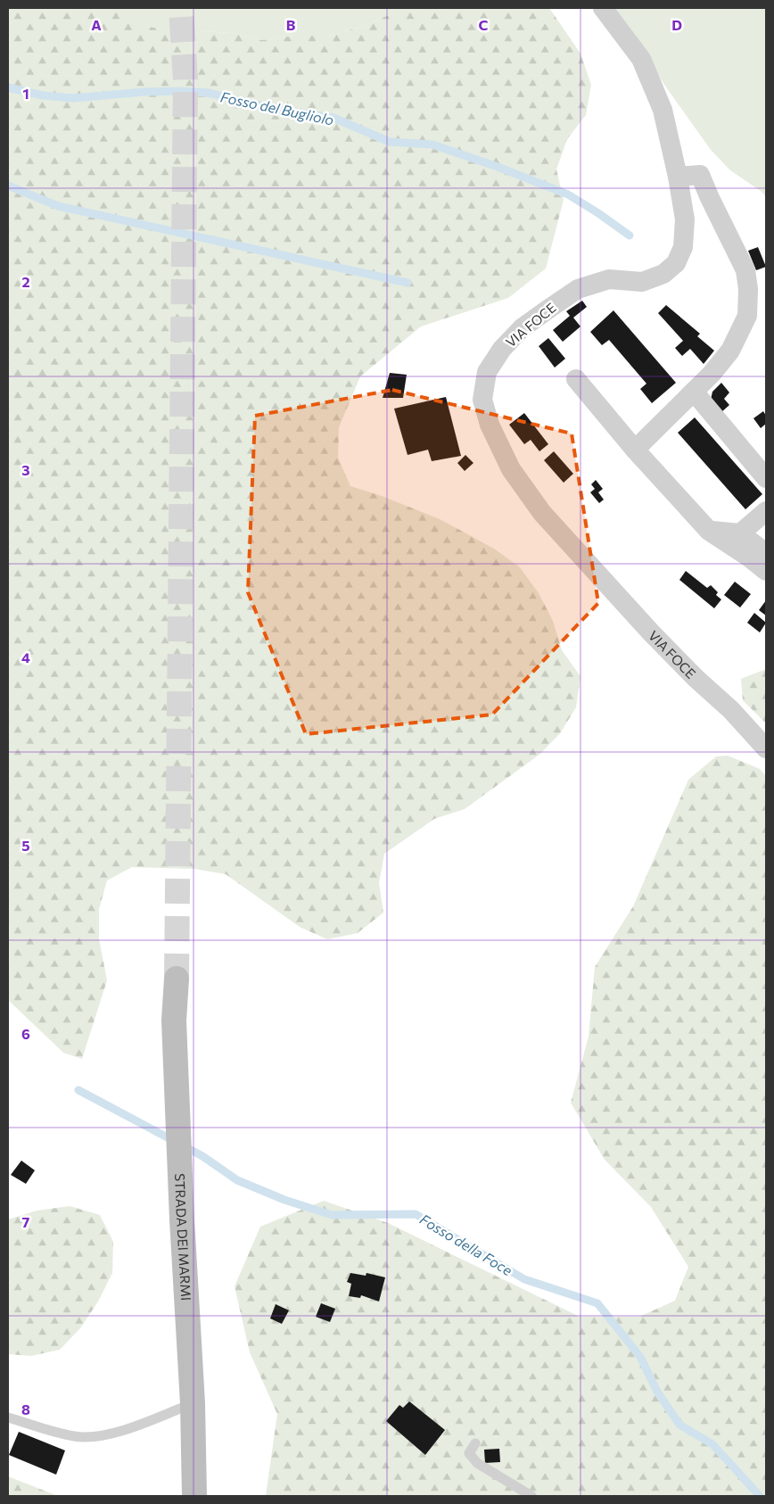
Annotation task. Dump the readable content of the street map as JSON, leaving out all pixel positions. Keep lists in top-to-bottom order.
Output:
{
  "streets": {
    "main road": ["STRADA DEI MARMI"],
    "street": ["VIA FOCE"]
  },
  "water": ["Fosso del Bugliolo", "Fosso della Foce"],
  "grid": {
    "columns": [
      "A",
      "B",
      "C",
      "D"
    ],
    "rows": [
      "1",
      "2",
      "3",
      "4",
      "5",
      "6",
      "7",
      "8"
    ]
  }
}
